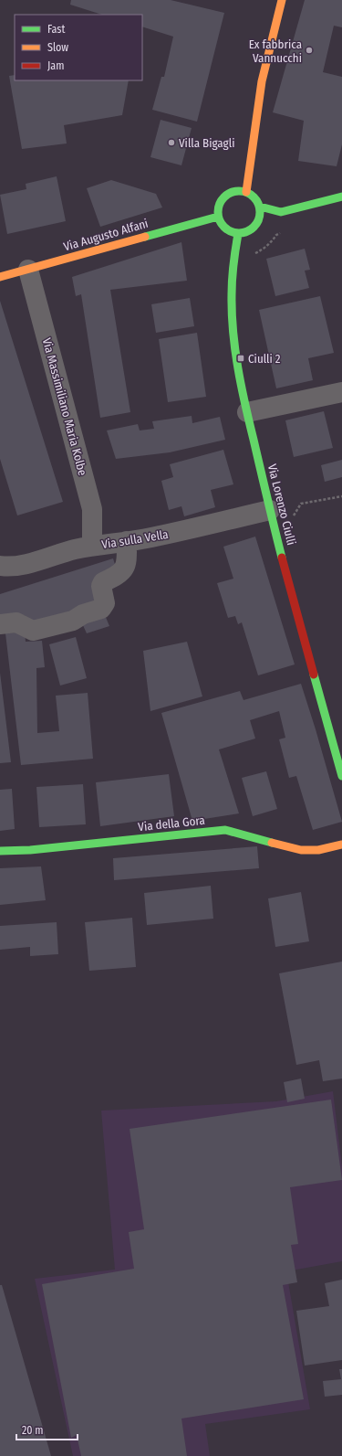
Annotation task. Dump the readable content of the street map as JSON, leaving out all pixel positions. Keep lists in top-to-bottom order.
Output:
{
  "streets": {
    "street": [
      "Via Augusto Alfani",
      "Via Massimiliano Maria Kolbe",
      "Via Lorenzo Ciulli",
      "Via sulla Vella",
      "Via della Gora"
    ]
  },
  "crossings": [
    ["Via Augusto Alfani", "Via Massimiliano Maria Kolbe"],
    ["Via Augusto Alfani", "Via Lorenzo Ciulli"],
    ["Via Massimiliano Maria Kolbe", "Via sulla Vella"],
    ["Via Lorenzo Ciulli", "Via sulla Vella"]
  ],
  "places": {
    "other": ["Ex fabbrica Vannucchi", "Villa Bigagli"],
    "transit": ["Ciulli 2"]
  },
  "legend": ["Fast", "Slow", "Jam"],
  "scale_bar": "20 m"
}
